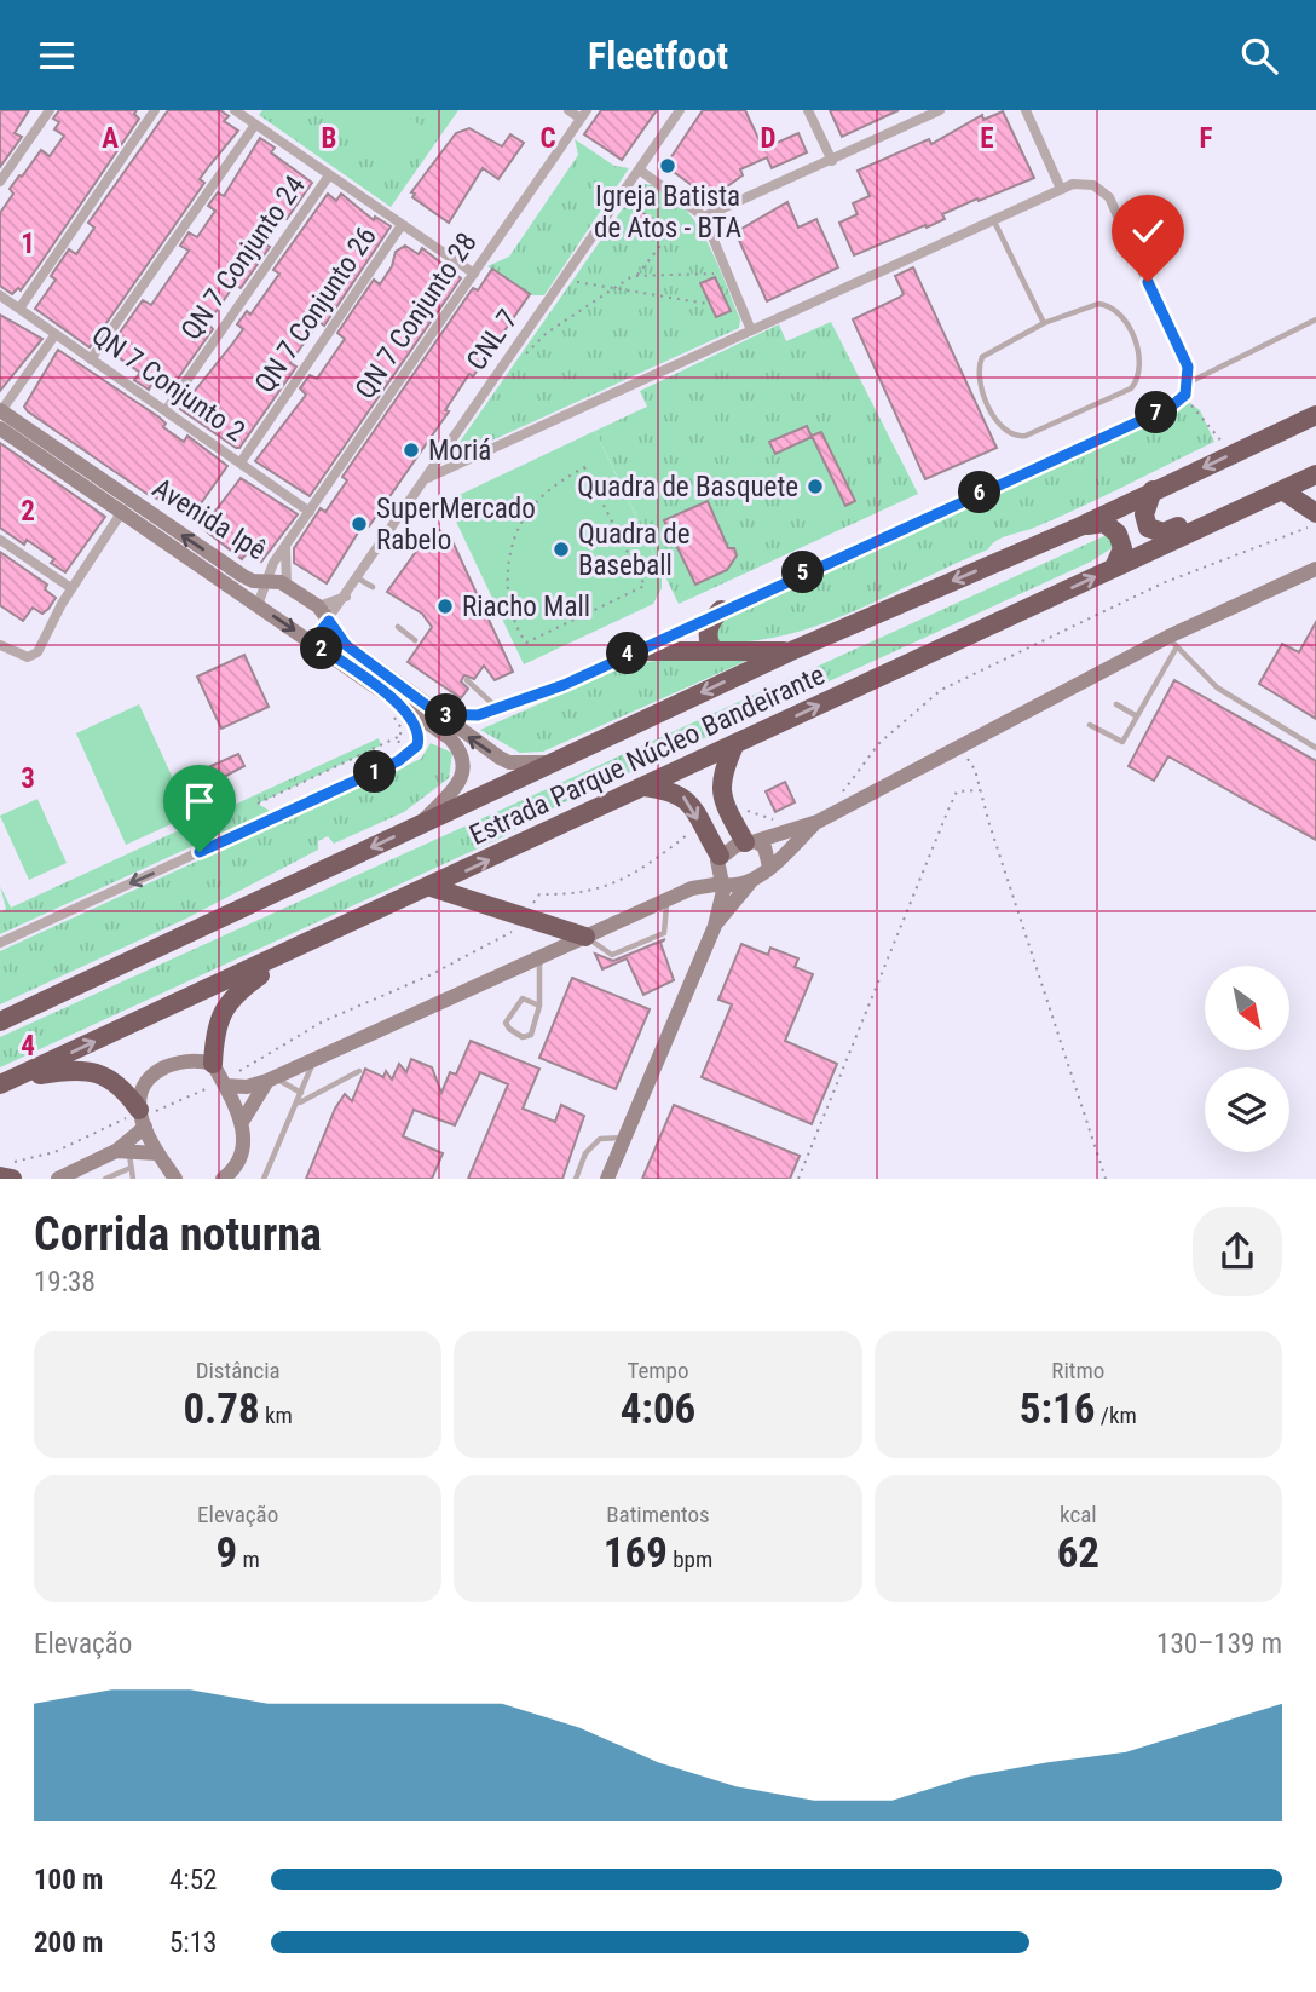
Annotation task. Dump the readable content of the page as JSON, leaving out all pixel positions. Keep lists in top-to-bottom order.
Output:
{
  "streets": {
    "highway": ["Estrada Parque Núcleo Bandeirante"],
    "street": [
      "QN 7 Conjunto 24",
      "QN 7 Conjunto 26",
      "QN 7 Conjunto 28",
      "CNL 7",
      "QN 7 Conjunto 2",
      "Avenida Ipê"
    ]
  },
  "crossings": [
    ["QN 7 Conjunto 24", "QN 7 Conjunto 2"],
    ["QN 7 Conjunto 26", "QN 7 Conjunto 2"],
    ["QN 7 Conjunto 28", "QN 7 Conjunto 2"],
    ["QN 7 Conjunto 28", "Avenida Ipê"],
    ["CNL 7", "Avenida Ipê"],
    ["Avenida Ipê", "Estrada Parque Núcleo Bandeirante"]
  ],
  "places": [
    "Igreja Batista de Atos - BTA",
    "Moriá",
    "Quadra de Basquete",
    "SuperMercado Rabelo",
    "Quadra de Baseball",
    "Riacho Mall"
  ],
  "north": "bottom right",
  "page": {
    "header": "Fleetfoot",
    "pins": [
      "7",
      "6",
      "5",
      "2",
      "4",
      "3",
      "1"
    ],
    "heading": ["Corrida noturna", "19:38"],
    "stats": [
      ["Distância", "0.78 km"],
      ["Tempo", "4:06"],
      ["Ritmo", "5:16 /km"],
      ["Elevação", "9 m"],
      ["Batimentos", "169 bpm"],
      ["kcal", "62"]
    ],
    "chart": ["Elevação", "130–139 m"],
    "list": [
      {
        "name": "100 m",
        "note": "4:52"
      },
      {
        "name": "200 m",
        "note": "5:13"
      }
    ]
  },
  "grid": {
    "columns": [
      "A",
      "B",
      "C",
      "D",
      "E",
      "F"
    ],
    "rows": [
      "1",
      "2",
      "3",
      "4"
    ]
  }
}
